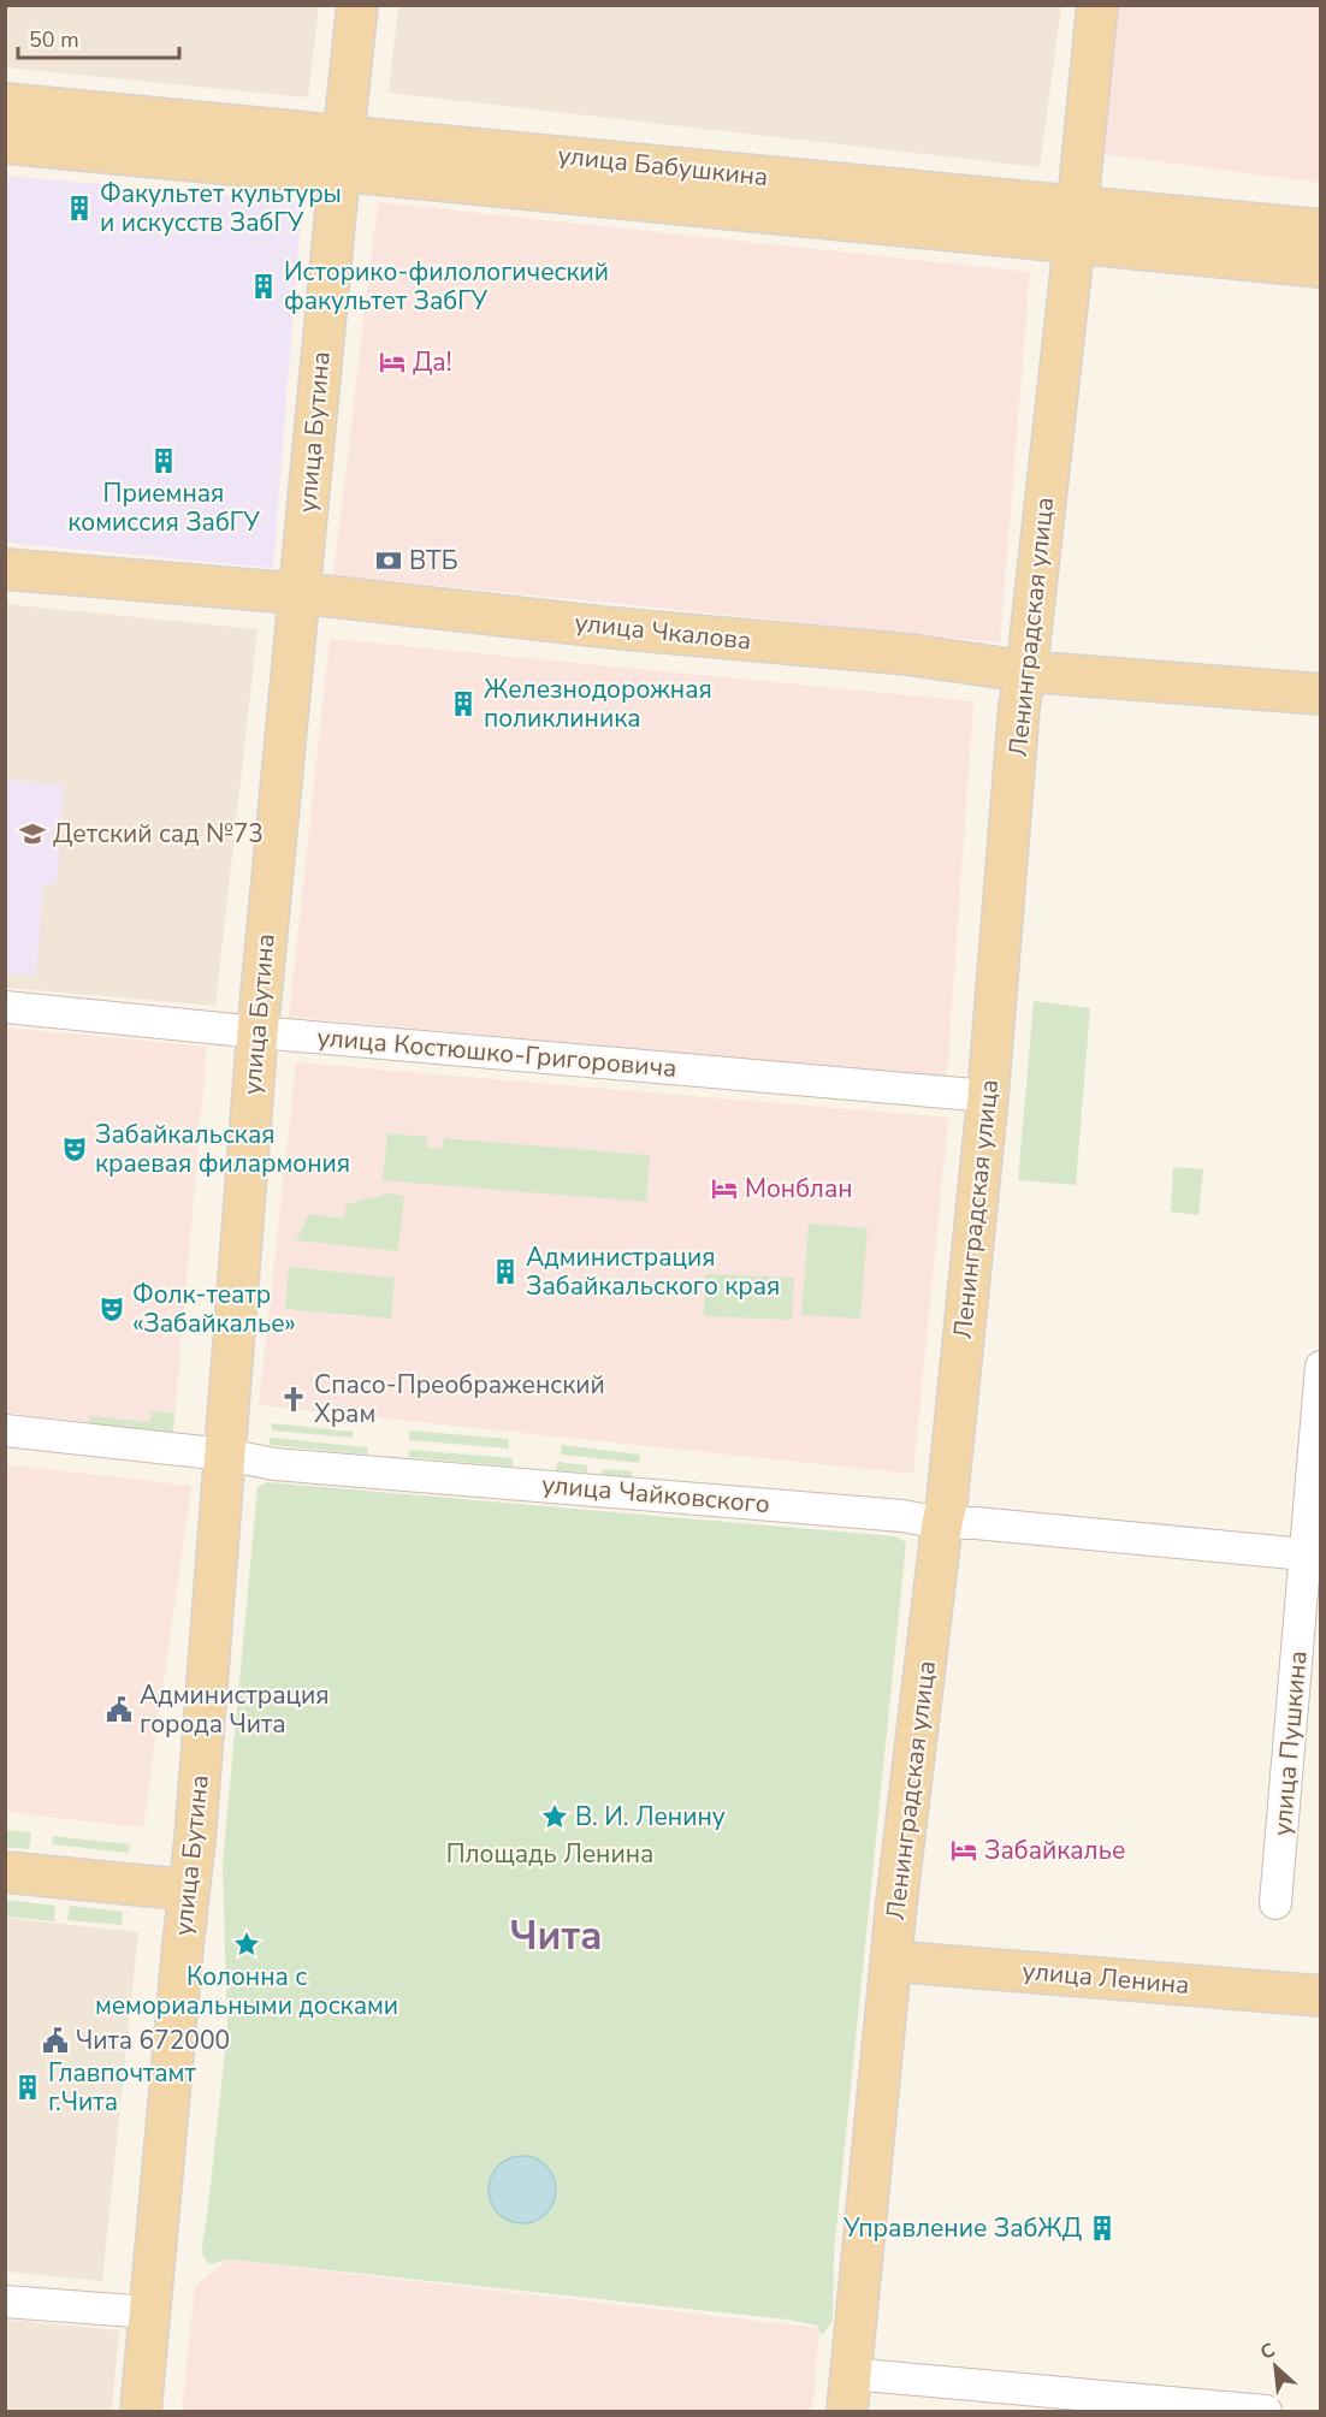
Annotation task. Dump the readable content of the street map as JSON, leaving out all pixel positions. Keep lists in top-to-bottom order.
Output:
{
  "streets": {
    "main road": [
      "улица Бабушкина",
      "улица Бутина",
      "Ленинградская улица",
      "улица Чкалова",
      "улица Ленина"
    ],
    "street": ["улица Костюшко-Григоровича", "улица Чайковского", "улица Пушкина"]
  },
  "crossings": [
    ["улица Бабушкина", "улица Бутина"],
    ["улица Бабушкина", "Ленинградская улица"],
    ["улица Бутина", "улица Чкалова"],
    ["улица Бутина", "улица Костюшко-Григоровича"],
    ["улица Бутина", "улица Чайковского"],
    ["Ленинградская улица", "улица Чкалова"],
    ["Ленинградская улица", "улица Костюшко-Григоровича"],
    ["Ленинградская улица", "улица Чайковского"],
    ["Ленинградская улица", "улица Ленина"],
    ["улица Чайковского", "улица Пушкина"]
  ],
  "districts": ["Чита"],
  "parks": ["Площадь Ленина"],
  "places": {
    "building": [
      "Факультет культуры и искусств ЗабГУ",
      "Историко-филологический факультет ЗабГУ",
      "Приемная комиссия ЗабГУ",
      "Железнодорожная поликлиника",
      "Администрация Забайкальского края",
      "Главпочтамт г.Чита",
      "Управление ЗабЖД"
    ],
    "hotel": ["Да!", "Монблан", "Забайкалье"],
    "bank": ["ВТБ"],
    "school or university": ["Детский сад №73"],
    "theatre": ["Забайкальская краевая филармония", "Фолк-театр «Забайкалье»"],
    "church": ["Спасо-Преображенский Храм"],
    "public building": ["Администрация города Чита", "Чита 672000"],
    "place": ["В. И. Ленину", "Колонна с мемориальными досками"]
  },
  "scale_bar": "50 m",
  "north": "top left"
}
